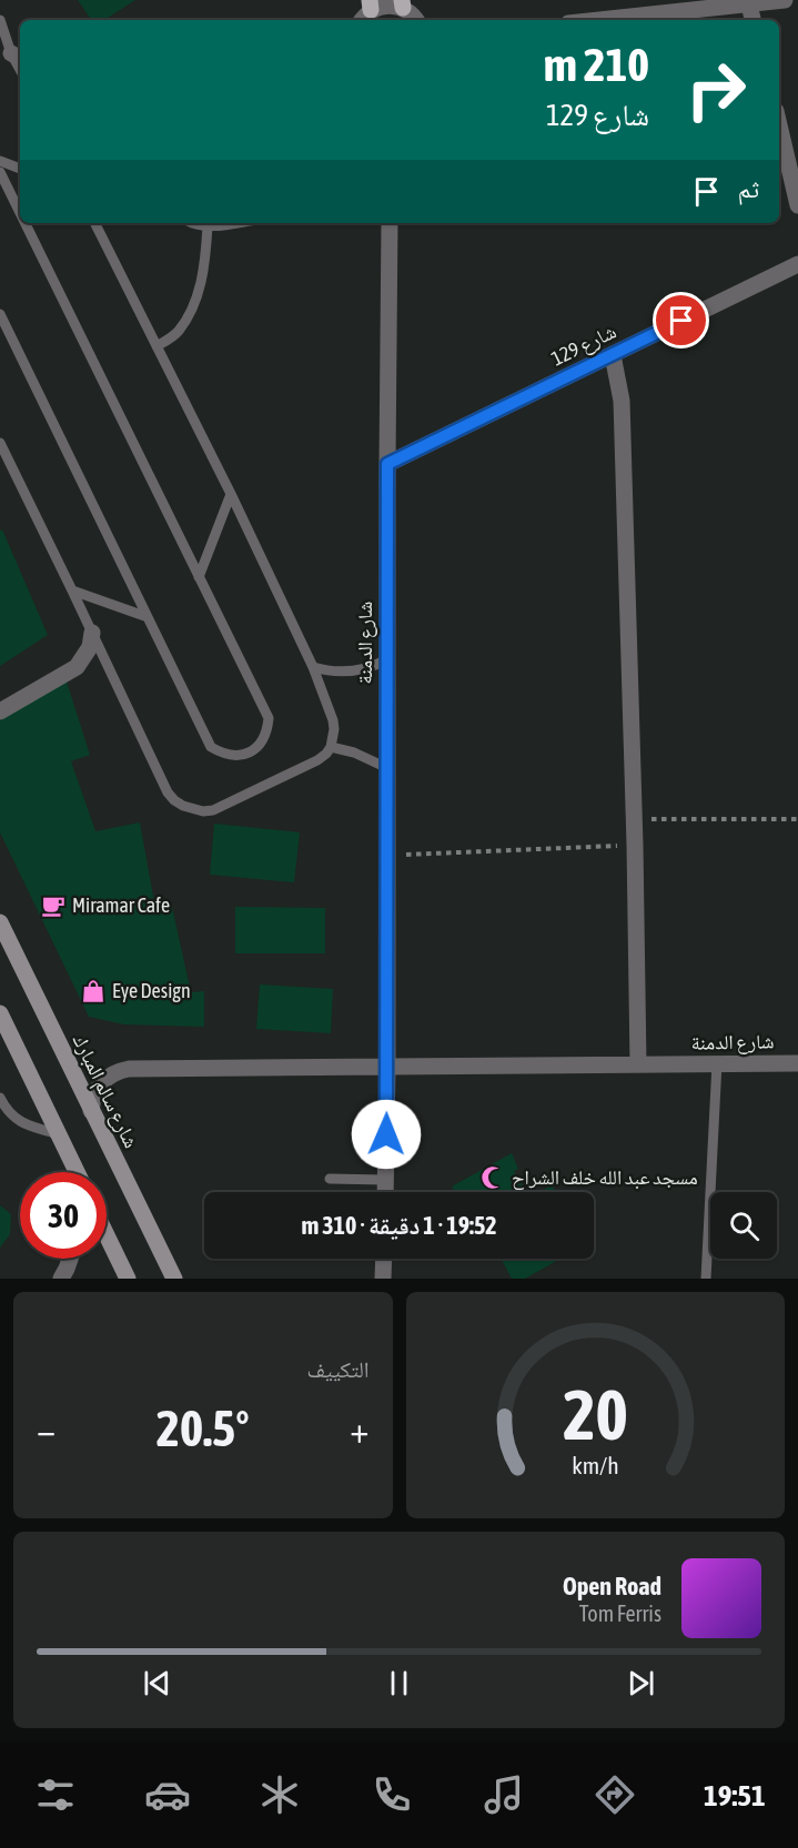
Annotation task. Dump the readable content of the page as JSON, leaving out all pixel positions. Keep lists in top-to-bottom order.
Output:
{
  "streets": {
    "main road": ["شارع سالم المبارك"],
    "street": ["شارع 129", "شارع الدمنة"]
  },
  "crossings": [
    ["شارع 129", "شارع الدمنة"],
    ["شارع الدمنة", "شارع سالم المبارك"]
  ],
  "places": {
    "cafe": ["Miramar Cafe"],
    "shop": ["Eye Design"],
    "mosque": ["مسجد عبد الله خلف الشراح"]
  },
  "page": {
    "turn": ["210 m", "شارع 129"],
    "then": "ثم",
    "limit": "30",
    "trip": "19:52 · 1 دقيقة · 310 m",
    "tile": "التكييف",
    "heat": ["−", "20.5°", "+"],
    "song": ["Open Road", "Tom Ferris"],
    "tabs": "19:51",
    "gauge": ["20", "km/h"]
  }
}
